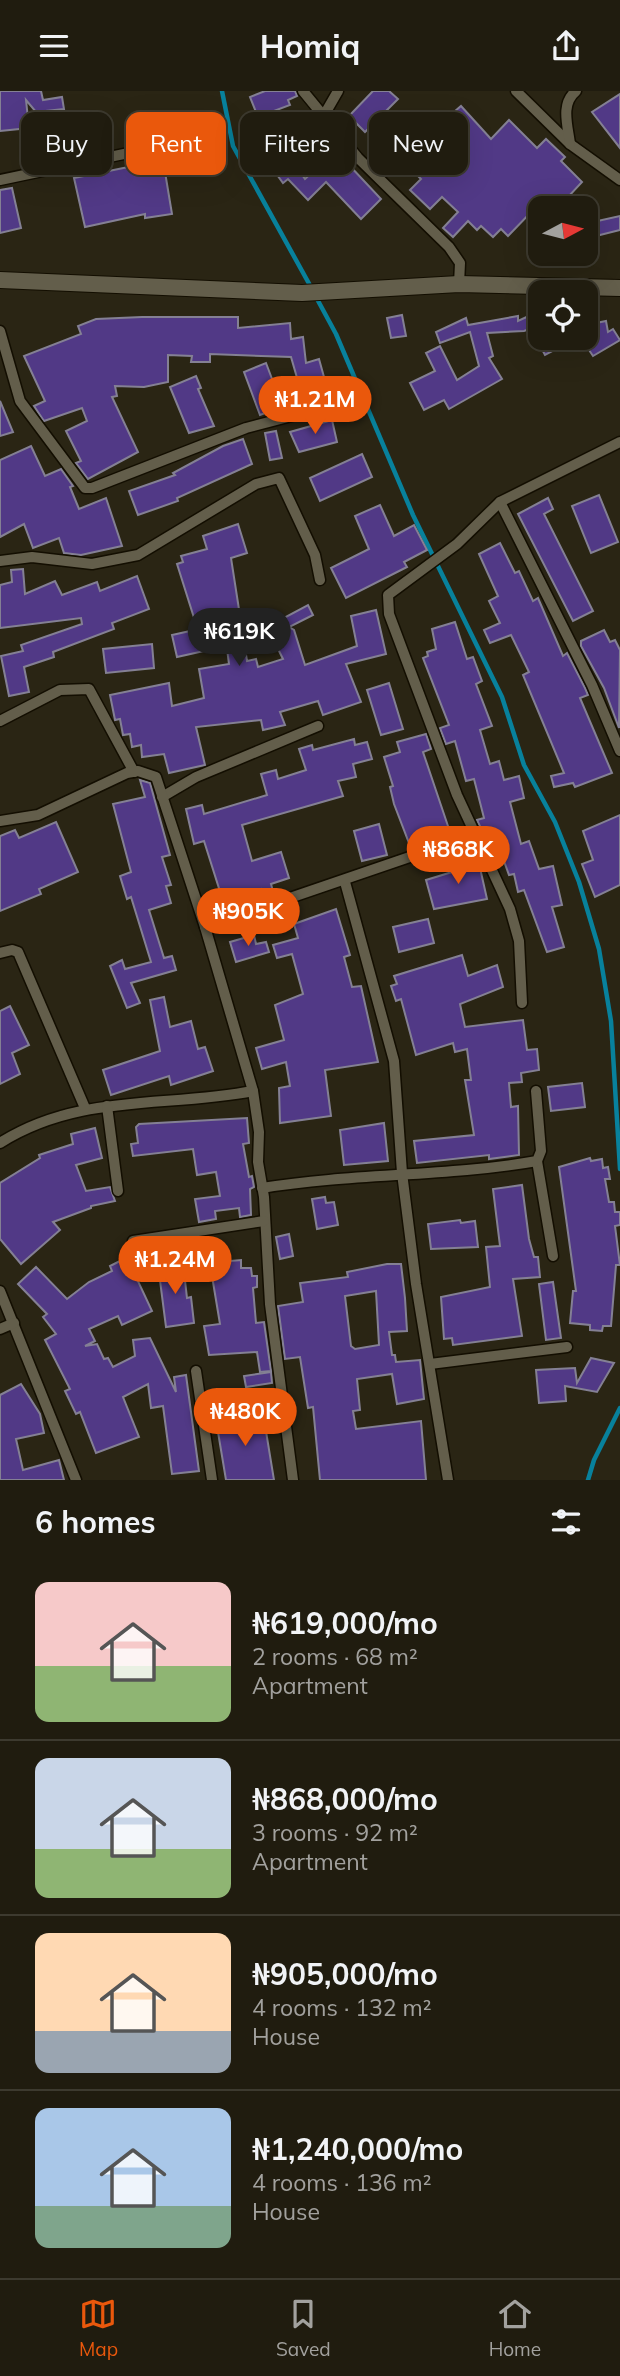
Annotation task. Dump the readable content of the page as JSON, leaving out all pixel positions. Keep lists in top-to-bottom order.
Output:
{
  "north": "right",
  "page": {
    "header": "Homiq",
    "chip": [
      "Buy",
      "Rent",
      "Filters",
      "New"
    ],
    "price": [
      "₦1.21M",
      "₦619K",
      "₦868K",
      "₦905K",
      "₦1.24M",
      "₦480K"
    ],
    "heading": "6 homes",
    "list": [
      {
        "name": "₦619,000/mo",
        "note": "2 rooms · 68 m² · Apartment"
      },
      {
        "name": "₦868,000/mo",
        "note": "3 rooms · 92 m² · Apartment"
      },
      {
        "name": "₦905,000/mo",
        "note": "4 rooms · 132 m² · House"
      },
      {
        "name": "₦1,240,000/mo",
        "note": "4 rooms · 136 m² · House"
      }
    ],
    "tabs": ["Map", "Saved", "Home"]
  }
}
